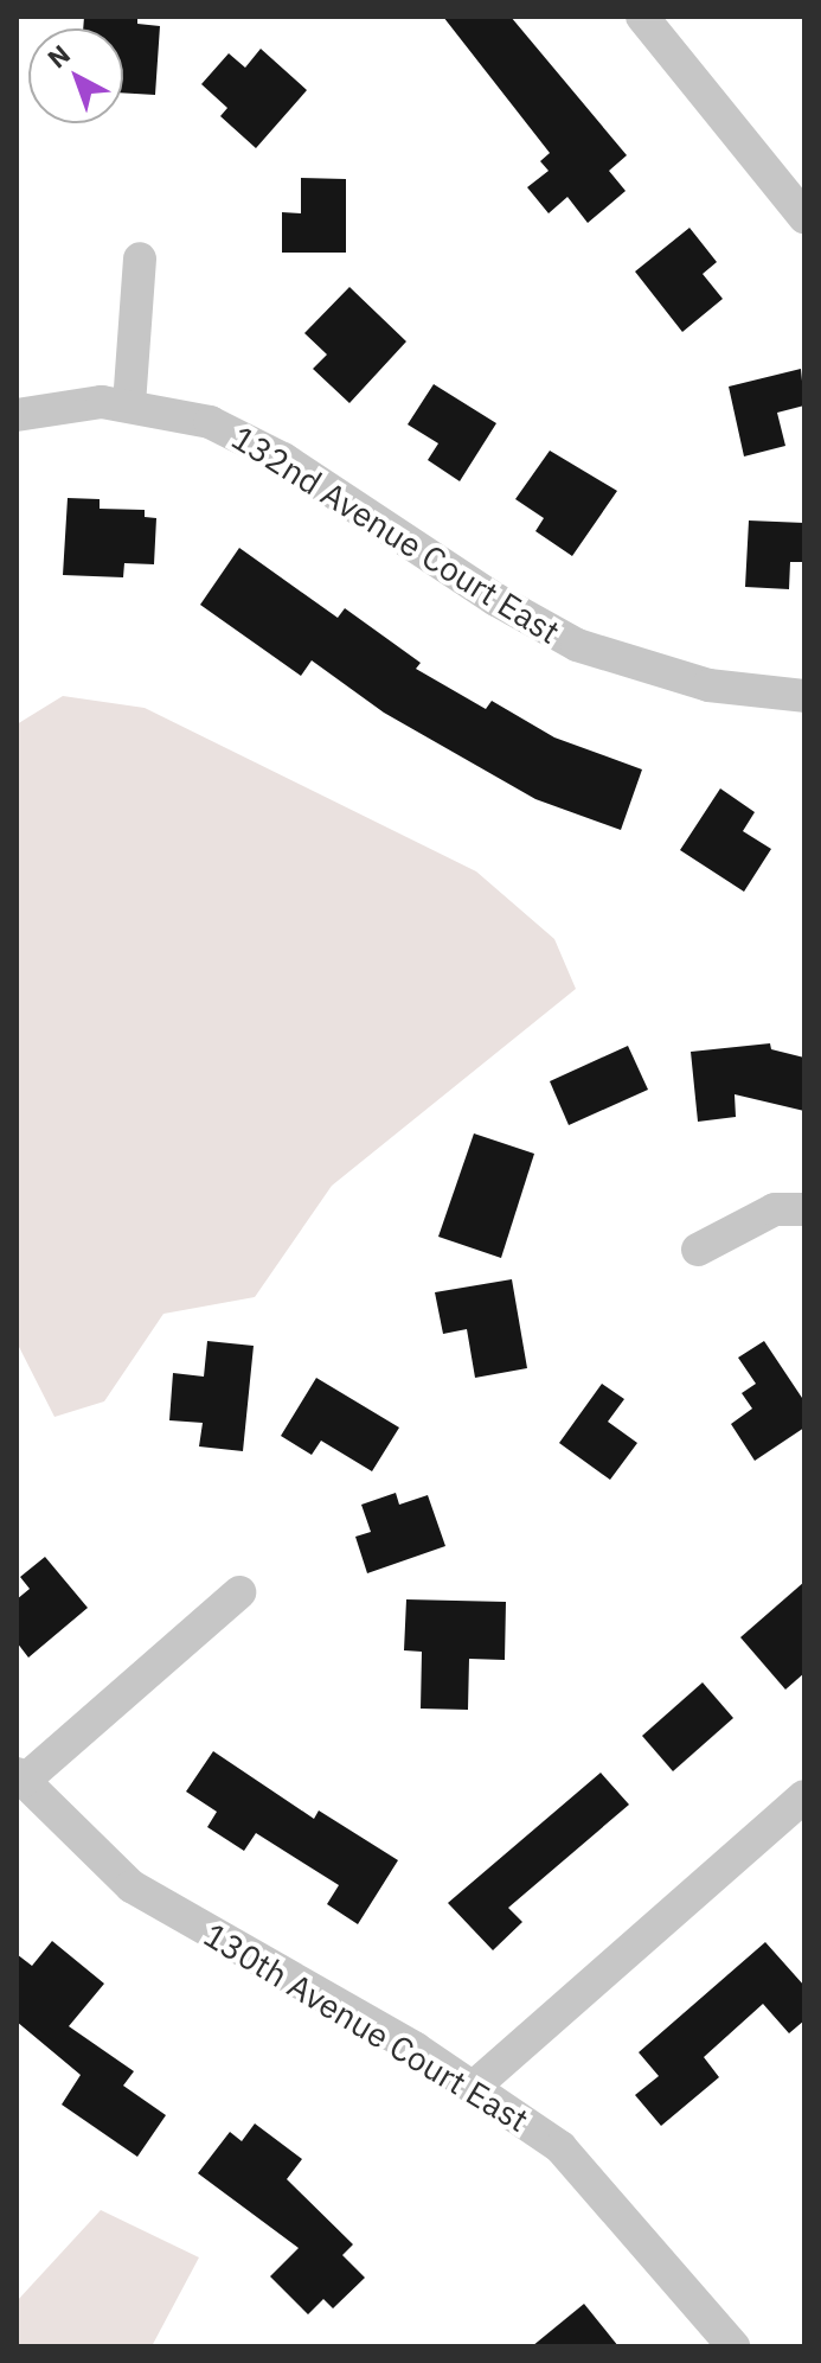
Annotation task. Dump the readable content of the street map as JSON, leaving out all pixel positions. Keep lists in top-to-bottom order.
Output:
{
  "streets": {
    "street": ["132nd Avenue Court East", "130th Avenue Court East"]
  },
  "north": "top left"
}
